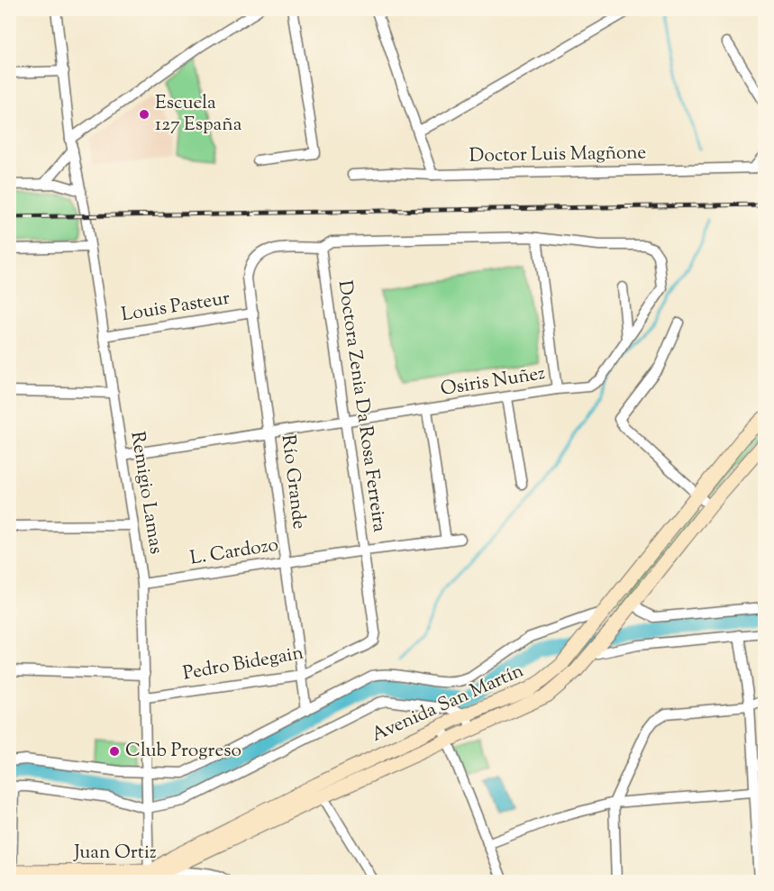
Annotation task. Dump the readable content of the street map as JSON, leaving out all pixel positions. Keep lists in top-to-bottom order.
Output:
{
  "streets": {
    "street": [
      "Doctor Luis Magñone",
      "Louis Pasteur",
      "Osiris Nuñez",
      "Doctora Zenia Da Rosa Ferreira",
      "Río Grande",
      "Remigio Lamas",
      "L. Cardozo",
      "Pedro Bidegain",
      "Avenida San Martín",
      "Juan Ortiz"
    ]
  },
  "crossings": [
    ["Louis Pasteur", "Río Grande"],
    ["Louis Pasteur", "Remigio Lamas"],
    ["Osiris Nuñez", "Doctora Zenia Da Rosa Ferreira"],
    ["Osiris Nuñez", "Río Grande"],
    ["Osiris Nuñez", "Remigio Lamas"],
    ["Doctora Zenia Da Rosa Ferreira", "Río Grande"],
    ["Doctora Zenia Da Rosa Ferreira", "L. Cardozo"],
    ["Doctora Zenia Da Rosa Ferreira", "Pedro Bidegain"],
    ["Río Grande", "L. Cardozo"],
    ["Río Grande", "Pedro Bidegain"],
    ["Remigio Lamas", "L. Cardozo"],
    ["Remigio Lamas", "Pedro Bidegain"],
    ["Remigio Lamas", "Avenida San Martín"],
    ["Remigio Lamas", "Juan Ortiz"],
    ["Avenida San Martín", "Juan Ortiz"]
  ],
  "places": ["Escuela 127 España", "Club Progreso"]
}
